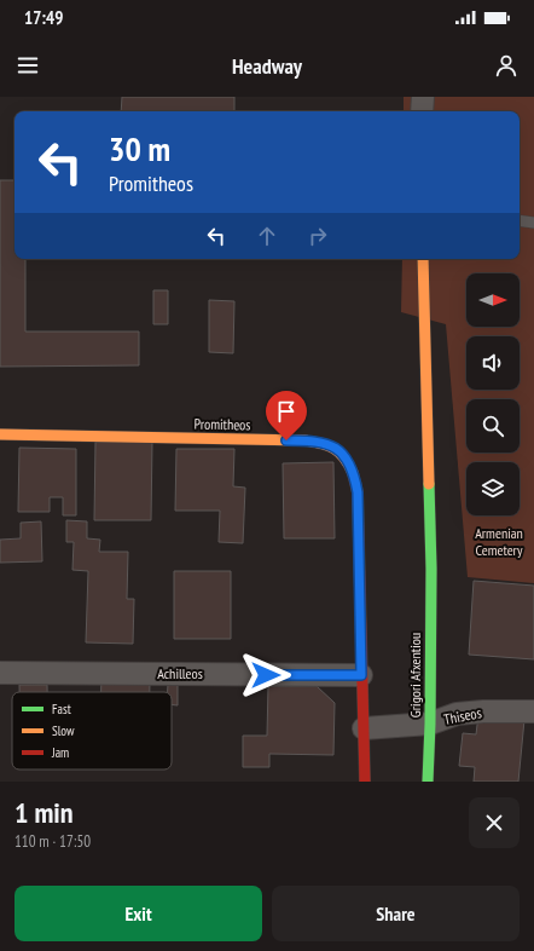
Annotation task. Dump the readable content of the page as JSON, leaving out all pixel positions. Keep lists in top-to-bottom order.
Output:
{
  "streets": {
    "street": [
      "Promitheos",
      "Achilleos",
      "Grigori Afxentiou",
      "Thiseos"
    ]
  },
  "crossings": [
    ["Promitheos", "Achilleos"],
    ["Promitheos", "Thiseos"],
    ["Grigori Afxentiou", "Thiseos"]
  ],
  "parks": ["Armenian Cemetery"],
  "legend": ["Fast", "Slow", "Jam"],
  "north": "right",
  "page": {
    "status": "17:49",
    "header": "Headway",
    "turn": ["30 m", "Promitheos"],
    "heading": ["1 min", "110 m · 17:50"],
    "buttons": ["Exit", "Share"]
  }
}
